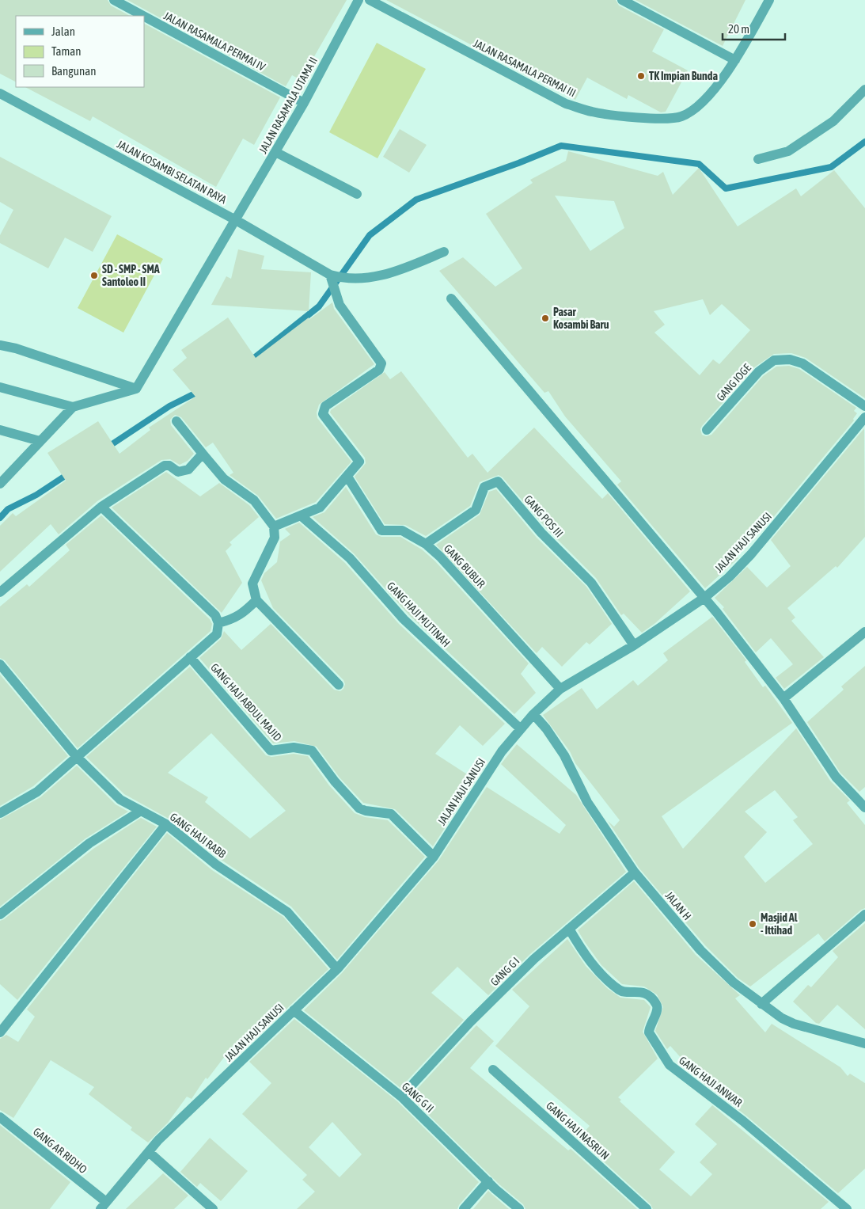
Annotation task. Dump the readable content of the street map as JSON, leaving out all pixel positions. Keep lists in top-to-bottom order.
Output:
{
  "streets": {
    "street": [
      "JALAN RASAMALA PERMAI IV",
      "JALAN RASAMALA PERMAI III",
      "JALAN RASAMALA UTAMA II",
      "JALAN KOSAMBI SELATAN RAYA",
      "GANG IOGE",
      "GANG POS III",
      "JALAN HAJI SANUSI",
      "GANG BUBUR",
      "GANG HAJI MUTINAH",
      "GANG HAJI ABDUL MAJID",
      "GANG HAJI RABB",
      "JALAN H",
      "GANG G I",
      "GANG HAJI ANWAR",
      "GANG G II",
      "GANG HAJI NASRUN",
      "GANG AR RIDHO"
    ]
  },
  "crossings": [
    ["JALAN RASAMALA PERMAI IV", "JALAN RASAMALA UTAMA II"],
    ["JALAN RASAMALA UTAMA II", "JALAN KOSAMBI SELATAN RAYA"],
    ["GANG POS III", "JALAN HAJI SANUSI"],
    ["GANG POS III", "GANG BUBUR"],
    ["JALAN HAJI SANUSI", "GANG BUBUR"],
    ["JALAN HAJI SANUSI", "GANG HAJI MUTINAH"],
    ["JALAN HAJI SANUSI", "GANG HAJI ABDUL MAJID"],
    ["JALAN HAJI SANUSI", "GANG HAJI RABB"],
    ["JALAN HAJI SANUSI", "JALAN H"],
    ["JALAN HAJI SANUSI", "GANG G II"],
    ["JALAN HAJI SANUSI", "GANG AR RIDHO"],
    ["JALAN H", "GANG G I"],
    ["GANG G I", "GANG HAJI ANWAR"],
    ["GANG G I", "GANG G II"]
  ],
  "places": [
    "TK Impian Bunda",
    "SD - SMP - SMA Santoleo II",
    "Pasar Kosambi Baru",
    "Masjid Al - Ittihad"
  ],
  "legend": ["Jalan", "Taman", "Bangunan"],
  "scale_bar": "20 m"
}
